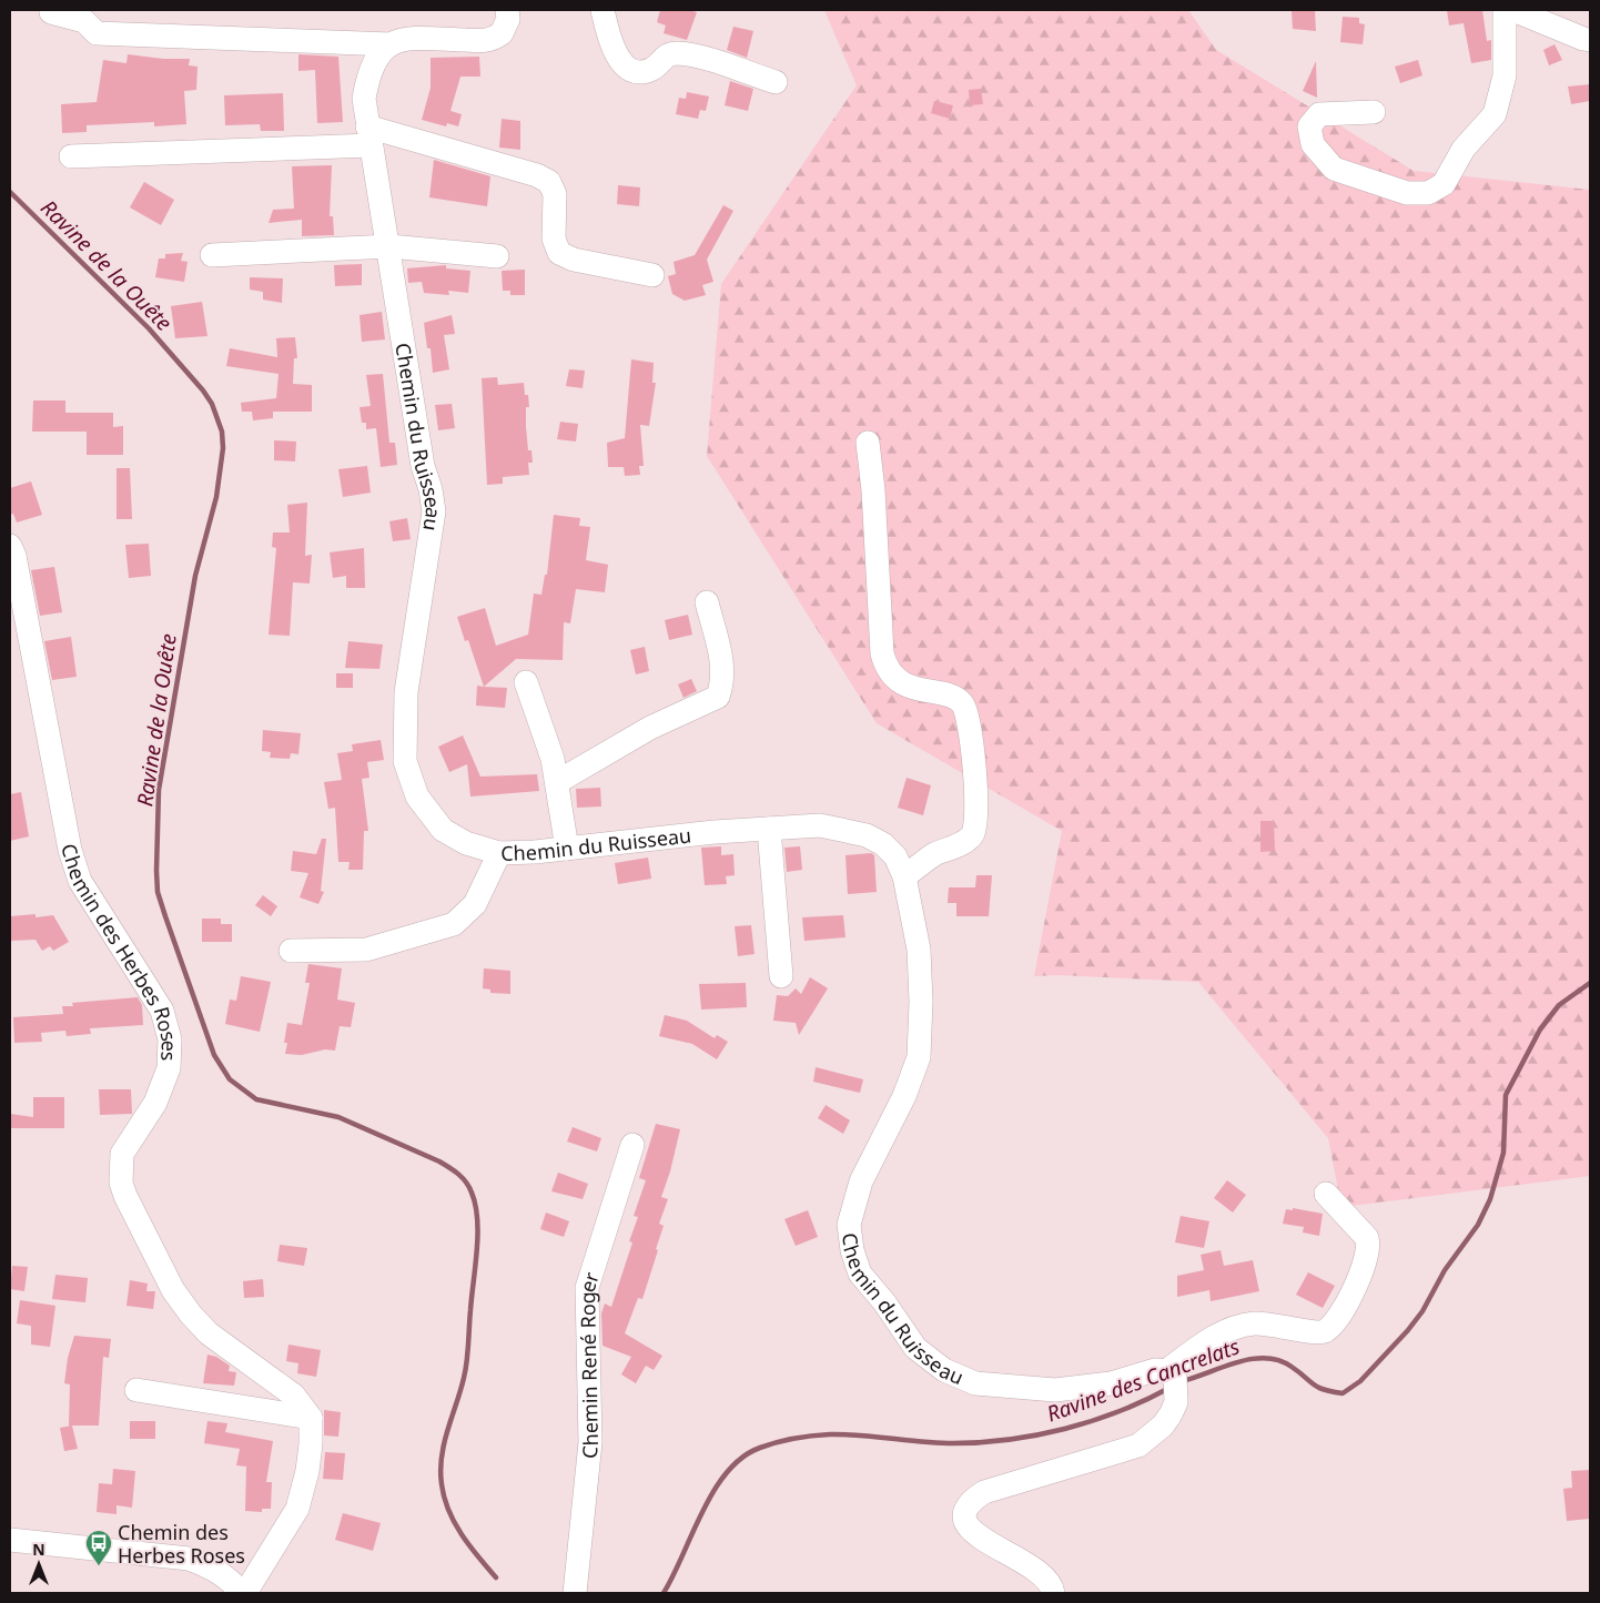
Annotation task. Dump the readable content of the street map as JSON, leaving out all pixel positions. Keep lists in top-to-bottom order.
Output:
{
  "streets": {
    "street": ["Chemin du Ruisseau", "Chemin des Herbes Roses", "Chemin René Roger"]
  },
  "water": ["Ravine de la Ouête", "Ravine des Cancrelats"],
  "places": {
    "bus stop": ["Chemin des Herbes Roses"]
  },
  "north": "top"
}
